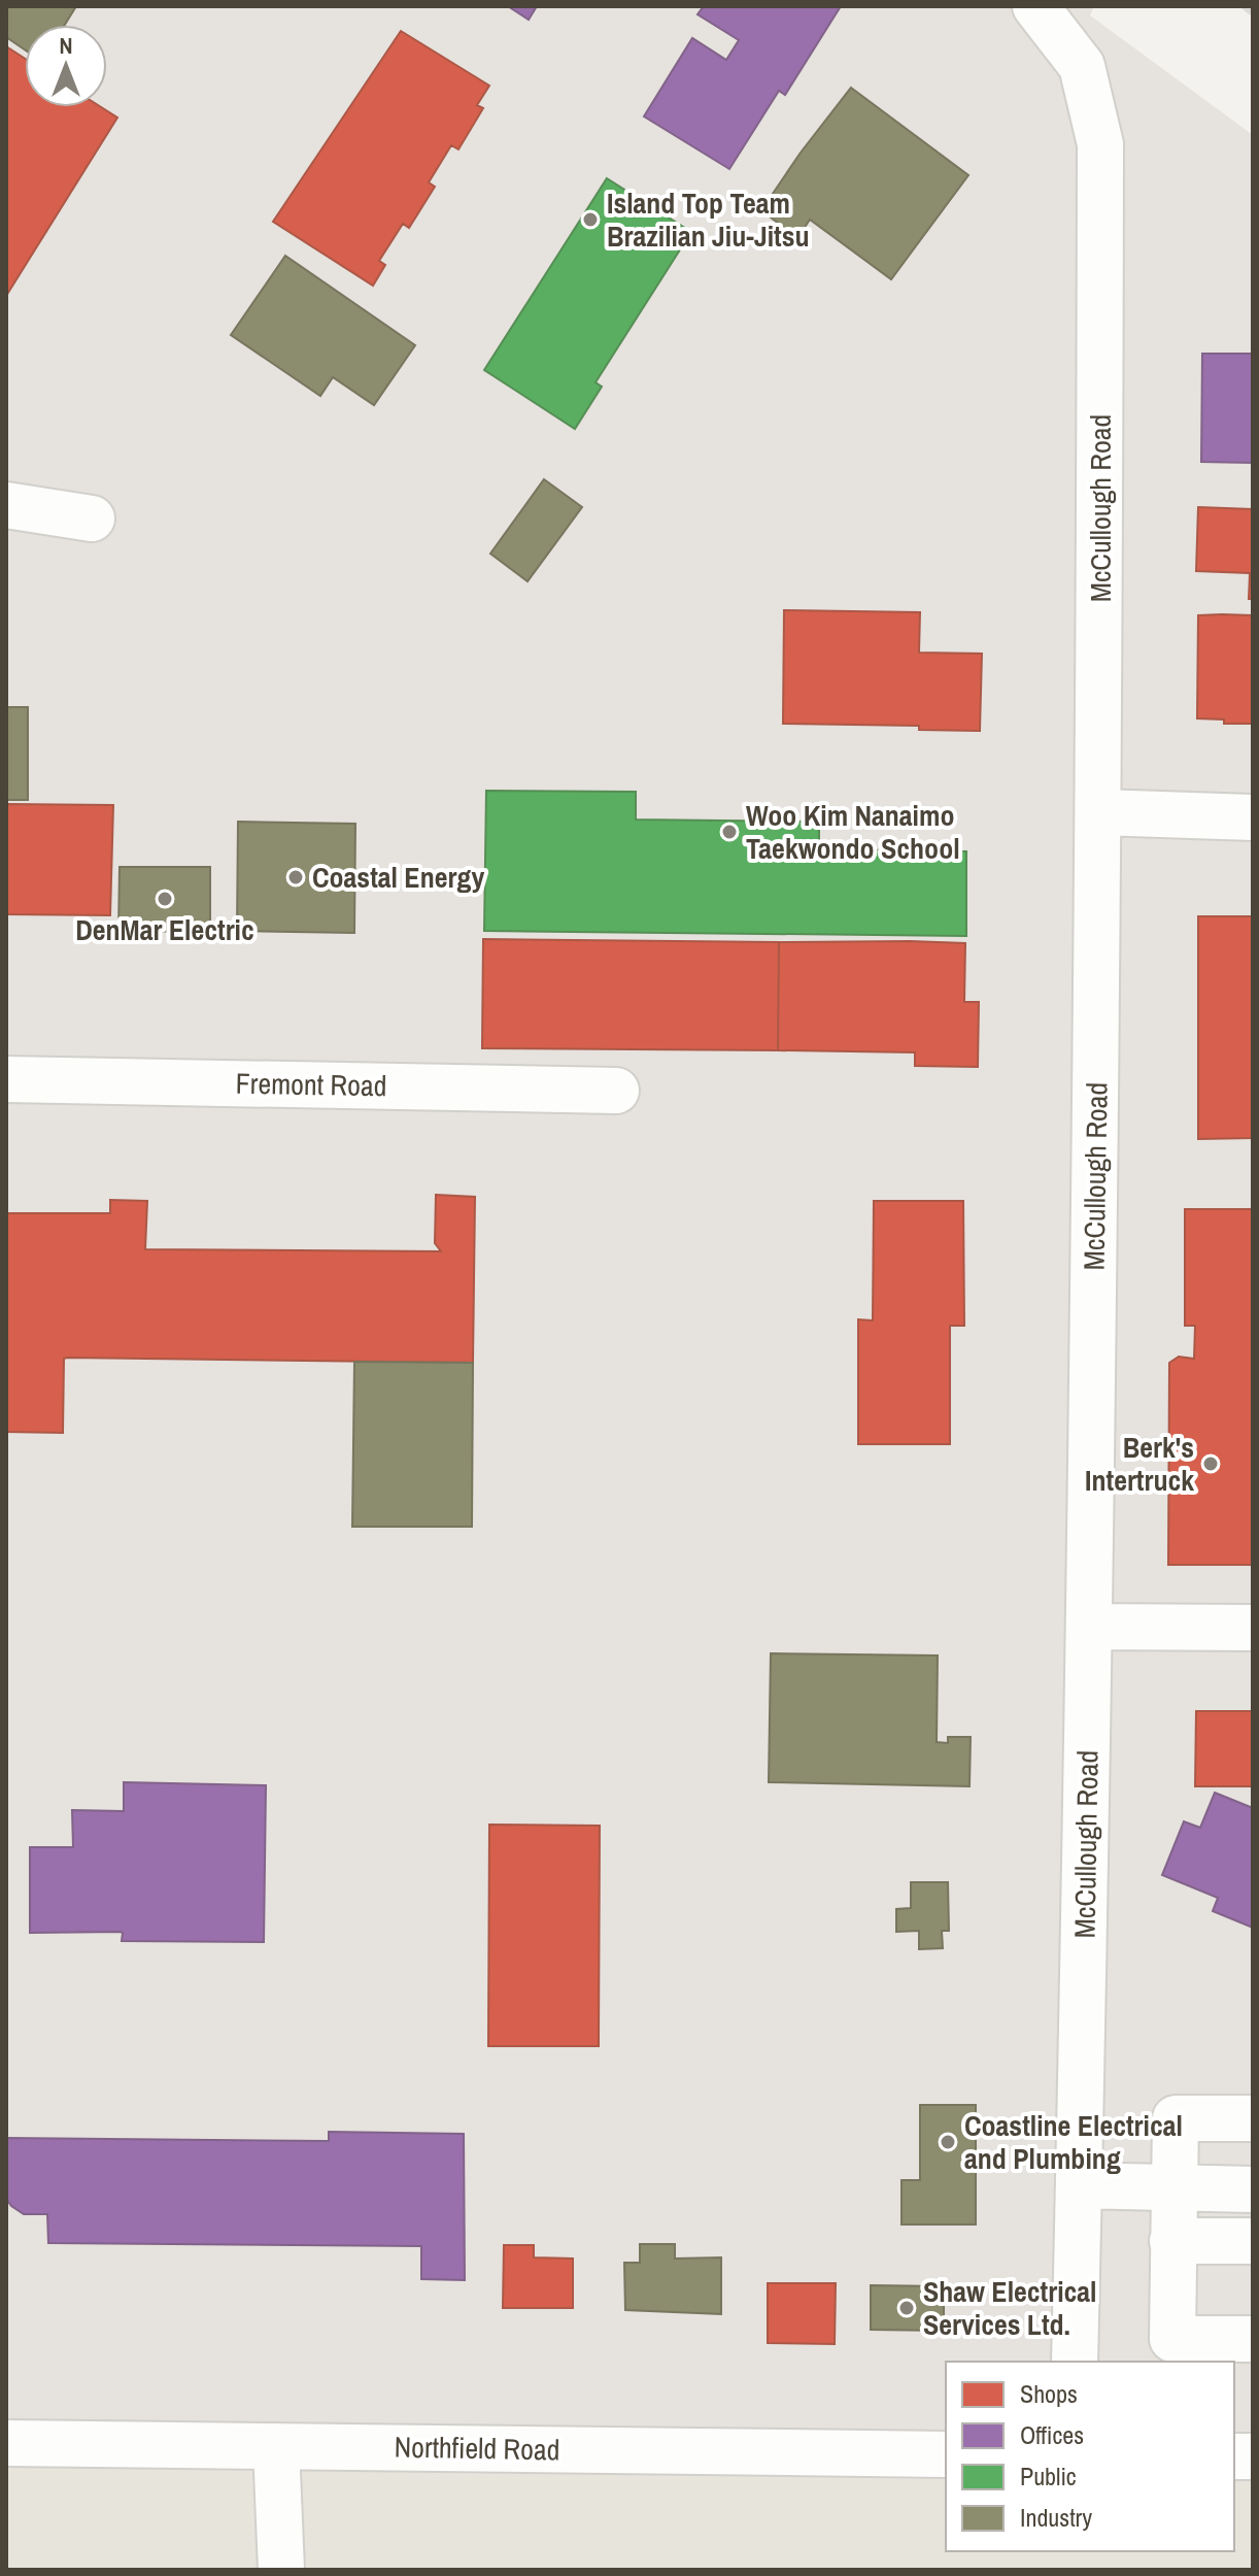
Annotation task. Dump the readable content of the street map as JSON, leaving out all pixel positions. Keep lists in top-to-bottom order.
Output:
{
  "streets": {
    "street": ["McCullough Road", "Fremont Road", "Northfield Road"]
  },
  "places": [
    "Island Top Team Brazilian Jiu-Jitsu",
    "Woo Kim Nanaimo Taekwondo School",
    "Coastal Energy",
    "DenMar Electric",
    "Berk's Intertruck",
    "Coastline Electrical and Plumbing",
    "Shaw Electrical Services Ltd."
  ],
  "legend": [
    "Shops",
    "Offices",
    "Public",
    "Industry"
  ],
  "north": "top"
}
